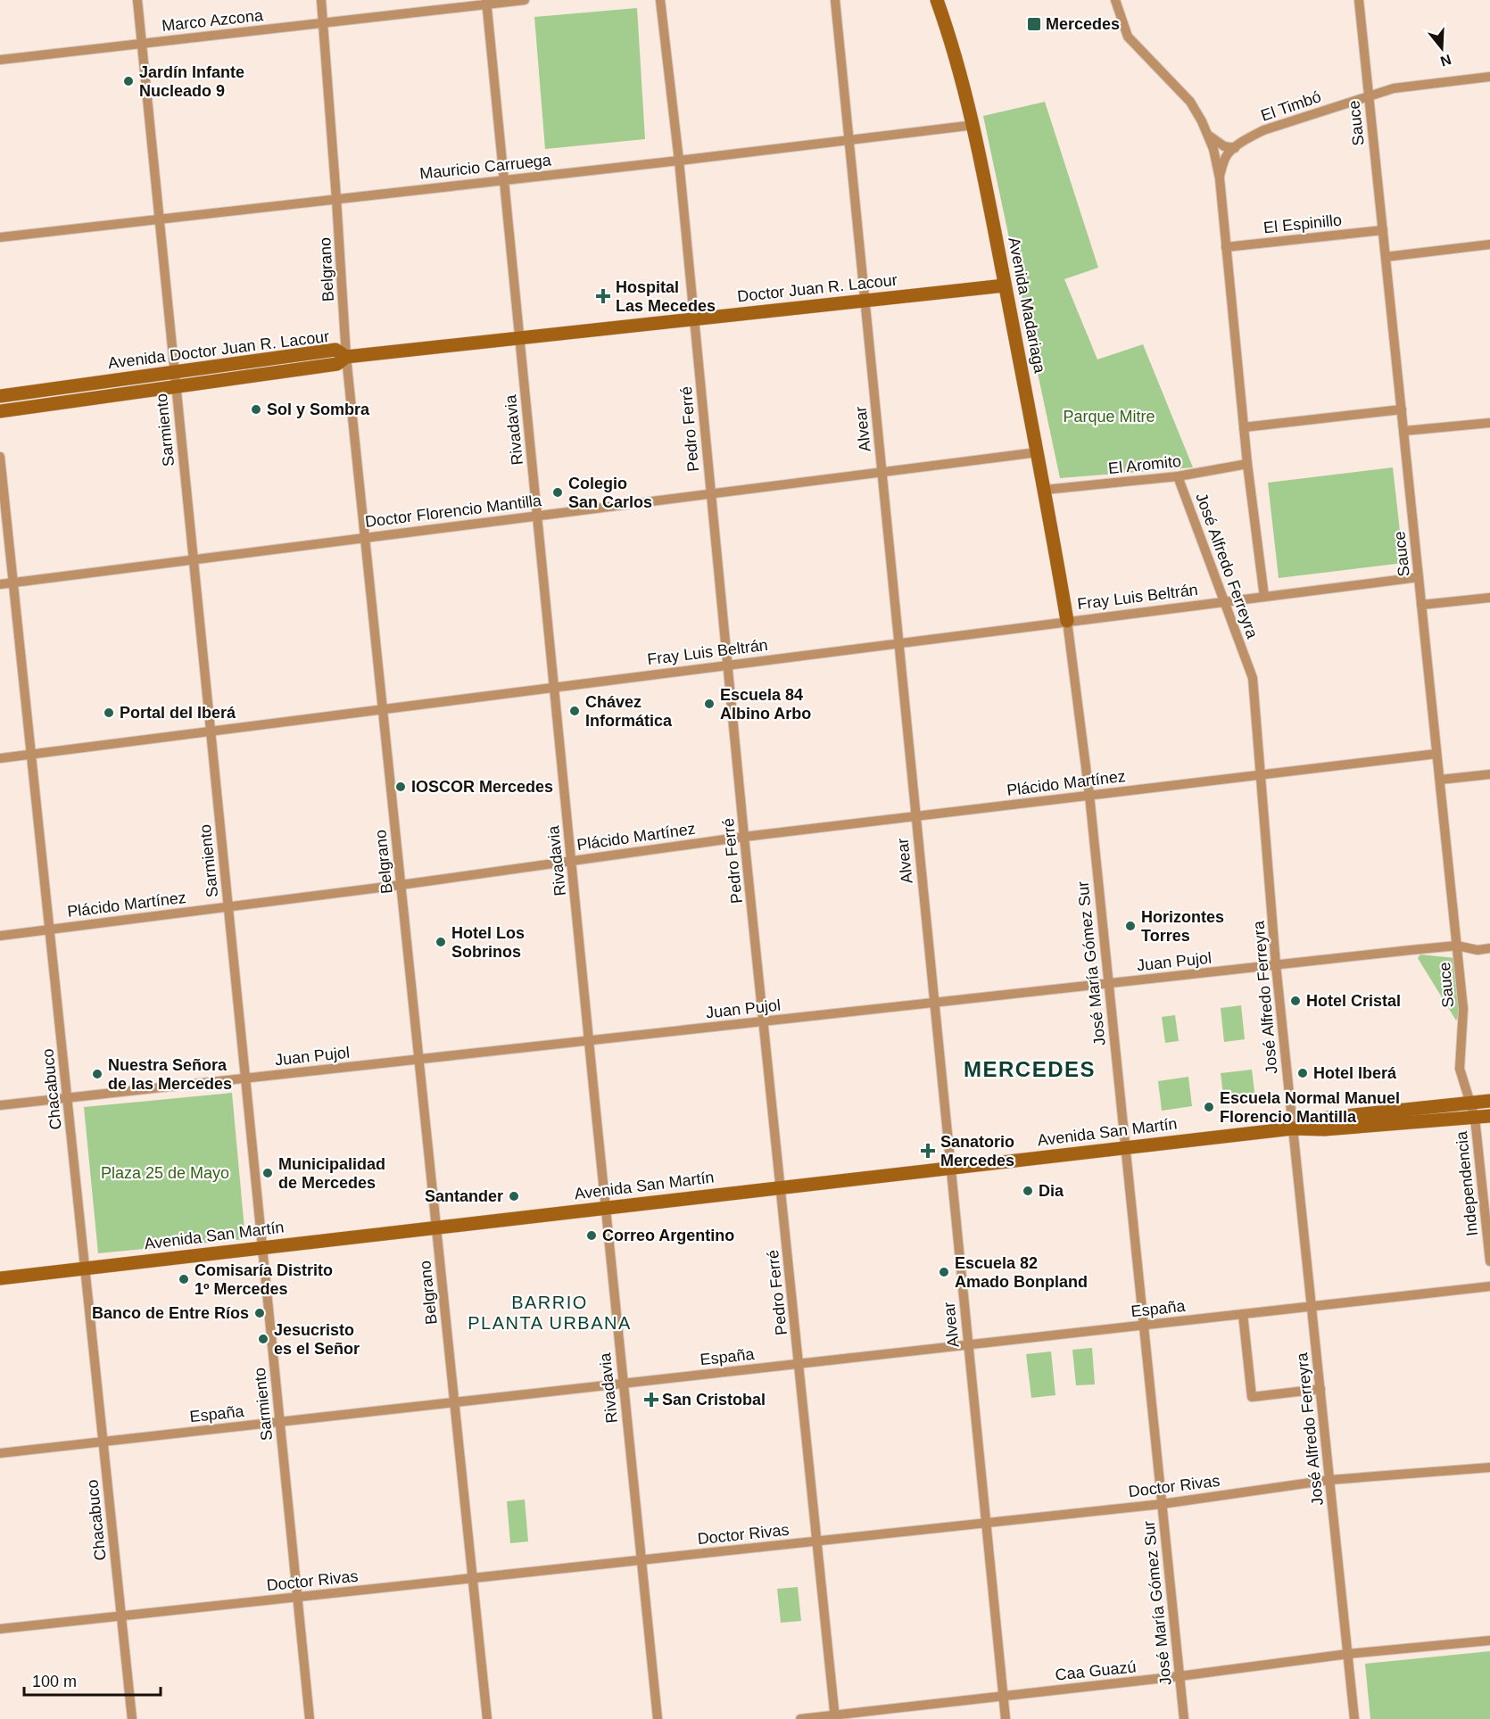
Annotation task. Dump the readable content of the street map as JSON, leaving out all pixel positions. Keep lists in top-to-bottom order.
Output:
{
  "streets": {
    "street": [
      "Marco Azcona",
      "El Timbó",
      "Sauce",
      "Mauricio Carruega",
      "El Espinillo",
      "Belgrano",
      "Doctor Juan R. Lacour",
      "Avenida Madariaga",
      "Avenida Doctor Juan R. Lacour",
      "Pedro Ferré",
      "Alvear",
      "Sarmiento",
      "Rivadavia",
      "El Aromito",
      "Doctor Florencio Mantilla",
      "José Alfredo Ferreyra",
      "Fray Luis Beltrán",
      "Plácido Martínez",
      "Juan Pujol",
      "José María Gómez Sur",
      "Chacabuco",
      "Avenida San Martín",
      "Independencia",
      "España",
      "Doctor Rivas",
      "Caa Guazú"
    ]
  },
  "crossings": [
    ["Marco Azcona", "Belgrano"],
    ["Marco Azcona", "Sarmiento"],
    ["Marco Azcona", "Rivadavia"],
    ["El Timbó", "Sauce"],
    ["Sauce", "El Espinillo"],
    ["Sauce", "Fray Luis Beltrán"],
    ["Sauce", "Plácido Martínez"],
    ["Sauce", "Juan Pujol"],
    ["Sauce", "Avenida San Martín"],
    ["Sauce", "Independencia"],
    ["Mauricio Carruega", "Belgrano"],
    ["Mauricio Carruega", "Avenida Madariaga"],
    ["Mauricio Carruega", "Pedro Ferré"],
    ["Mauricio Carruega", "Alvear"],
    ["Mauricio Carruega", "Sarmiento"],
    ["Mauricio Carruega", "Rivadavia"],
    ["Belgrano", "Doctor Juan R. Lacour"],
    ["Belgrano", "Avenida Doctor Juan R. Lacour"],
    ["Belgrano", "Doctor Florencio Mantilla"],
    ["Belgrano", "Fray Luis Beltrán"],
    ["Belgrano", "Plácido Martínez"],
    ["Belgrano", "Juan Pujol"],
    ["Belgrano", "Avenida San Martín"],
    ["Belgrano", "España"],
    ["Belgrano", "Doctor Rivas"],
    ["Doctor Juan R. Lacour", "Avenida Madariaga"],
    ["Doctor Juan R. Lacour", "Avenida Doctor Juan R. Lacour"],
    ["Doctor Juan R. Lacour", "Pedro Ferré"],
    ["Doctor Juan R. Lacour", "Alvear"],
    ["Doctor Juan R. Lacour", "Rivadavia"],
    ["Avenida Madariaga", "El Aromito"],
    ["Avenida Madariaga", "Doctor Florencio Mantilla"],
    ["Avenida Madariaga", "Fray Luis Beltrán"],
    ["Avenida Madariaga", "José María Gómez Sur"],
    ["Avenida Doctor Juan R. Lacour", "Sarmiento"],
    ["Pedro Ferré", "Doctor Florencio Mantilla"],
    ["Pedro Ferré", "Fray Luis Beltrán"],
    ["Pedro Ferré", "Plácido Martínez"],
    ["Pedro Ferré", "Juan Pujol"],
    ["Pedro Ferré", "Avenida San Martín"],
    ["Pedro Ferré", "España"],
    ["Pedro Ferré", "Doctor Rivas"],
    ["Pedro Ferré", "Caa Guazú"],
    ["Alvear", "Doctor Florencio Mantilla"],
    ["Alvear", "Fray Luis Beltrán"],
    ["Alvear", "Plácido Martínez"],
    ["Alvear", "Juan Pujol"],
    ["Alvear", "Avenida San Martín"],
    ["Alvear", "España"],
    ["Alvear", "Doctor Rivas"],
    ["Alvear", "Caa Guazú"],
    ["Sarmiento", "Doctor Florencio Mantilla"],
    ["Sarmiento", "Fray Luis Beltrán"],
    ["Sarmiento", "Plácido Martínez"],
    ["Sarmiento", "Juan Pujol"],
    ["Sarmiento", "Avenida San Martín"],
    ["Sarmiento", "España"],
    ["Sarmiento", "Doctor Rivas"],
    ["Rivadavia", "Doctor Florencio Mantilla"],
    ["Rivadavia", "Fray Luis Beltrán"],
    ["Rivadavia", "Plácido Martínez"],
    ["Rivadavia", "Juan Pujol"],
    ["Rivadavia", "Avenida San Martín"],
    ["Rivadavia", "España"],
    ["Rivadavia", "Doctor Rivas"],
    ["El Aromito", "José Alfredo Ferreyra"],
    ["Doctor Florencio Mantilla", "Chacabuco"],
    ["José Alfredo Ferreyra", "Fray Luis Beltrán"],
    ["José Alfredo Ferreyra", "Plácido Martínez"],
    ["José Alfredo Ferreyra", "Juan Pujol"],
    ["José Alfredo Ferreyra", "Avenida San Martín"],
    ["José Alfredo Ferreyra", "España"],
    ["José Alfredo Ferreyra", "Doctor Rivas"],
    ["José Alfredo Ferreyra", "Caa Guazú"],
    ["Fray Luis Beltrán", "José María Gómez Sur"],
    ["Fray Luis Beltrán", "Chacabuco"],
    ["Plácido Martínez", "José María Gómez Sur"],
    ["Plácido Martínez", "Chacabuco"],
    ["Juan Pujol", "José María Gómez Sur"],
    ["Juan Pujol", "Chacabuco"],
    ["José María Gómez Sur", "Avenida San Martín"],
    ["José María Gómez Sur", "España"],
    ["José María Gómez Sur", "Doctor Rivas"],
    ["José María Gómez Sur", "Caa Guazú"],
    ["Chacabuco", "Avenida San Martín"],
    ["Chacabuco", "España"],
    ["Chacabuco", "Doctor Rivas"],
    ["Avenida San Martín", "Independencia"]
  ],
  "districts": ["MERCEDES", "BARRIO PLANTA URBANA"],
  "parks": ["Parque Mitre", "Plaza 25 de Mayo"],
  "places": {
    "transit": ["Mercedes"],
    "other": [
      "Jardín Infante Nucleado 9",
      "Sol y Sombra",
      "Colegio San Carlos",
      "Escuela 84 Albino Arbo",
      "Chávez Informática",
      "Portal del Iberá",
      "IOSCOR Mercedes",
      "Horizontes Torres",
      "Hotel Los Sobrinos",
      "Hotel Cristal",
      "Hotel Iberá",
      "Nuestra Señora de las Mercedes",
      "Escuela Normal Manuel Florencio Mantilla",
      "Municipalidad de Mercedes",
      "Dia",
      "Santander",
      "Correo Argentino",
      "Escuela 82 Amado Bonpland",
      "Comisaría Distrito 1º Mercedes",
      "Banco de Entre Ríos",
      "Jesucristo es el Señor"
    ],
    "health": ["Hospital Las Mecedes", "Sanatorio Mercedes", "San Cristobal"]
  },
  "scale_bar": "100 m",
  "north": "bottom"
}
